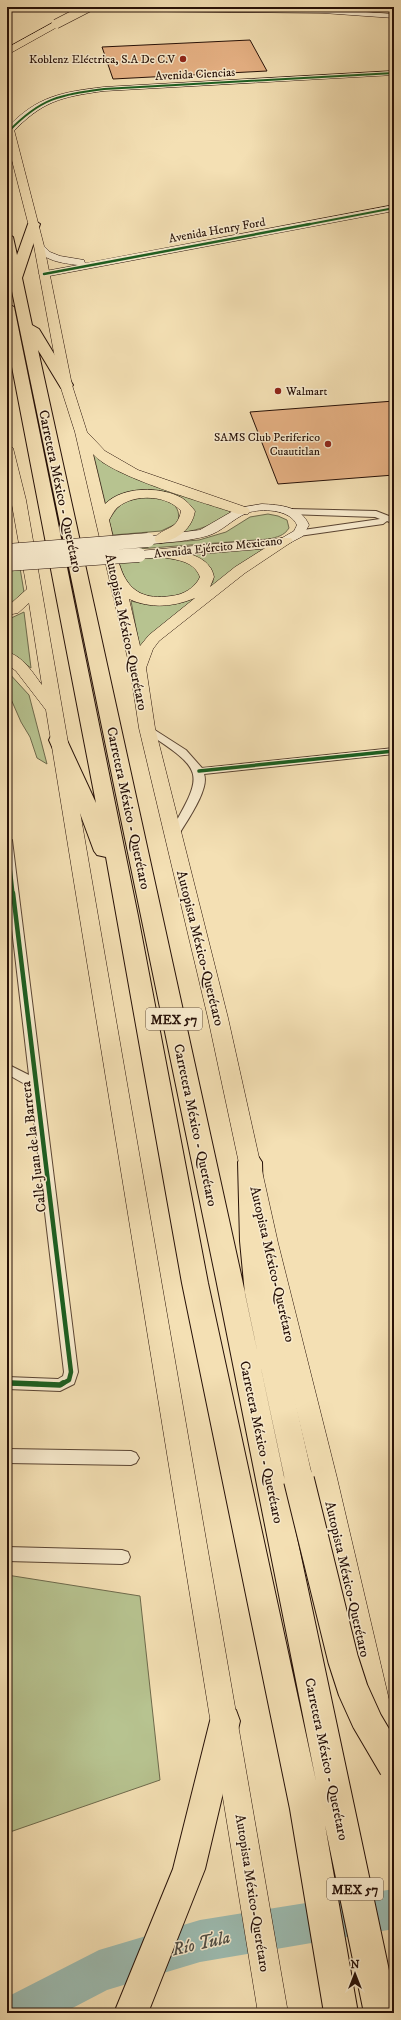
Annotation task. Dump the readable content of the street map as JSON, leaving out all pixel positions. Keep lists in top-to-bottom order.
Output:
{
  "streets": {
    "highway": ["Carretera México - Querétaro", "MEX 57"],
    "main road": ["Autopista México-Querétaro"],
    "street": [
      "Avenida Ciencias",
      "Avenida Henry Ford",
      "Avenida Ejército Mexicano",
      "Calle Juan de la Barrera"
    ]
  },
  "crossings": [
    ["Avenida Ciencias", "Autopista México-Querétaro"],
    ["Avenida Henry Ford", "Autopista México-Querétaro"]
  ],
  "water": ["Río Tula"],
  "places": ["Koblenz Eléctrica, S.A De C.V", "Walmart", "SAMS Club Periferico Cuautitlan"],
  "north": "top"
}
